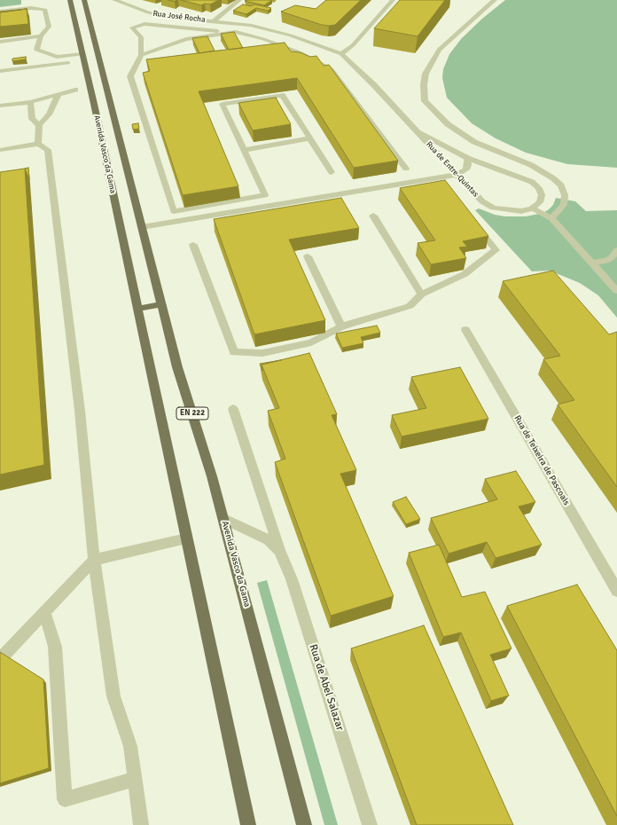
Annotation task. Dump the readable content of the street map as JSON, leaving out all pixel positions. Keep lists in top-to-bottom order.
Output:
{
  "streets": {
    "main road": ["Avenida Vasco da Gama", "EN 222"],
    "street": [
      "Rua José Rocha",
      "Rua de Entre-Quintas",
      "Rua de Teixeira de Pascoais",
      "Rua de Abel Salazar"
    ]
  },
  "crossings": [
    ["Rua José Rocha", "Rua de Entre-Quintas"],
    ["Avenida Vasco da Gama", "Rua de Abel Salazar"]
  ]
}
